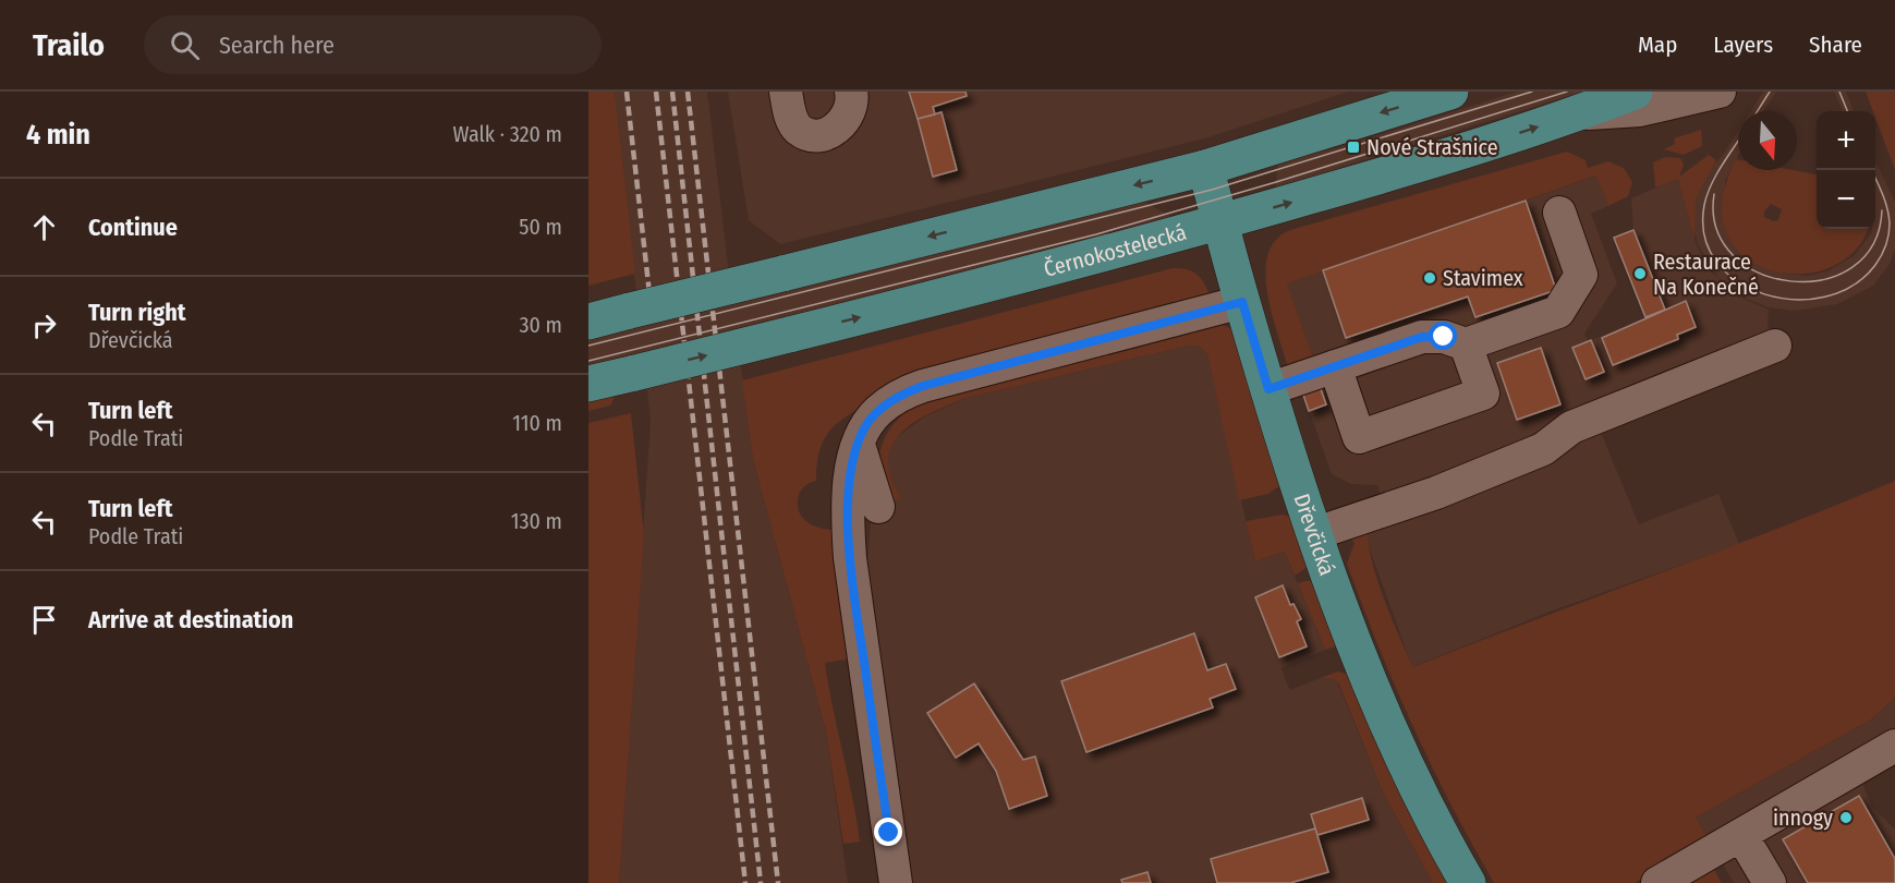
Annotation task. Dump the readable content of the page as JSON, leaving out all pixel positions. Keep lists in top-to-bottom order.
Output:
{
  "streets": {
    "main road": ["Černokostelecká", "Dřevčická"]
  },
  "crossings": [
    ["Černokostelecká", "Dřevčická"]
  ],
  "places": {
    "transit": ["Nové Strašnice"],
    "other": ["Restaurace Na Konečné", "Stavimex", "innogy"]
  },
  "north": "bottom",
  "page": {
    "header": "Trailo",
    "search": "Search here",
    "nav": ["Map", "Layers", "Share"],
    "heading": ["4 min", "Walk · 320 m"],
    "map_buttons": ["+", "−"],
    "list": [
      ["Continue", "50 m"],
      ["Turn right", "Dřevčická", "30 m"],
      ["Turn left", "Podle Trati", "110 m"],
      ["Turn left", "Podle Trati", "130 m"],
      "Arrive at destination"
    ]
  }
}
